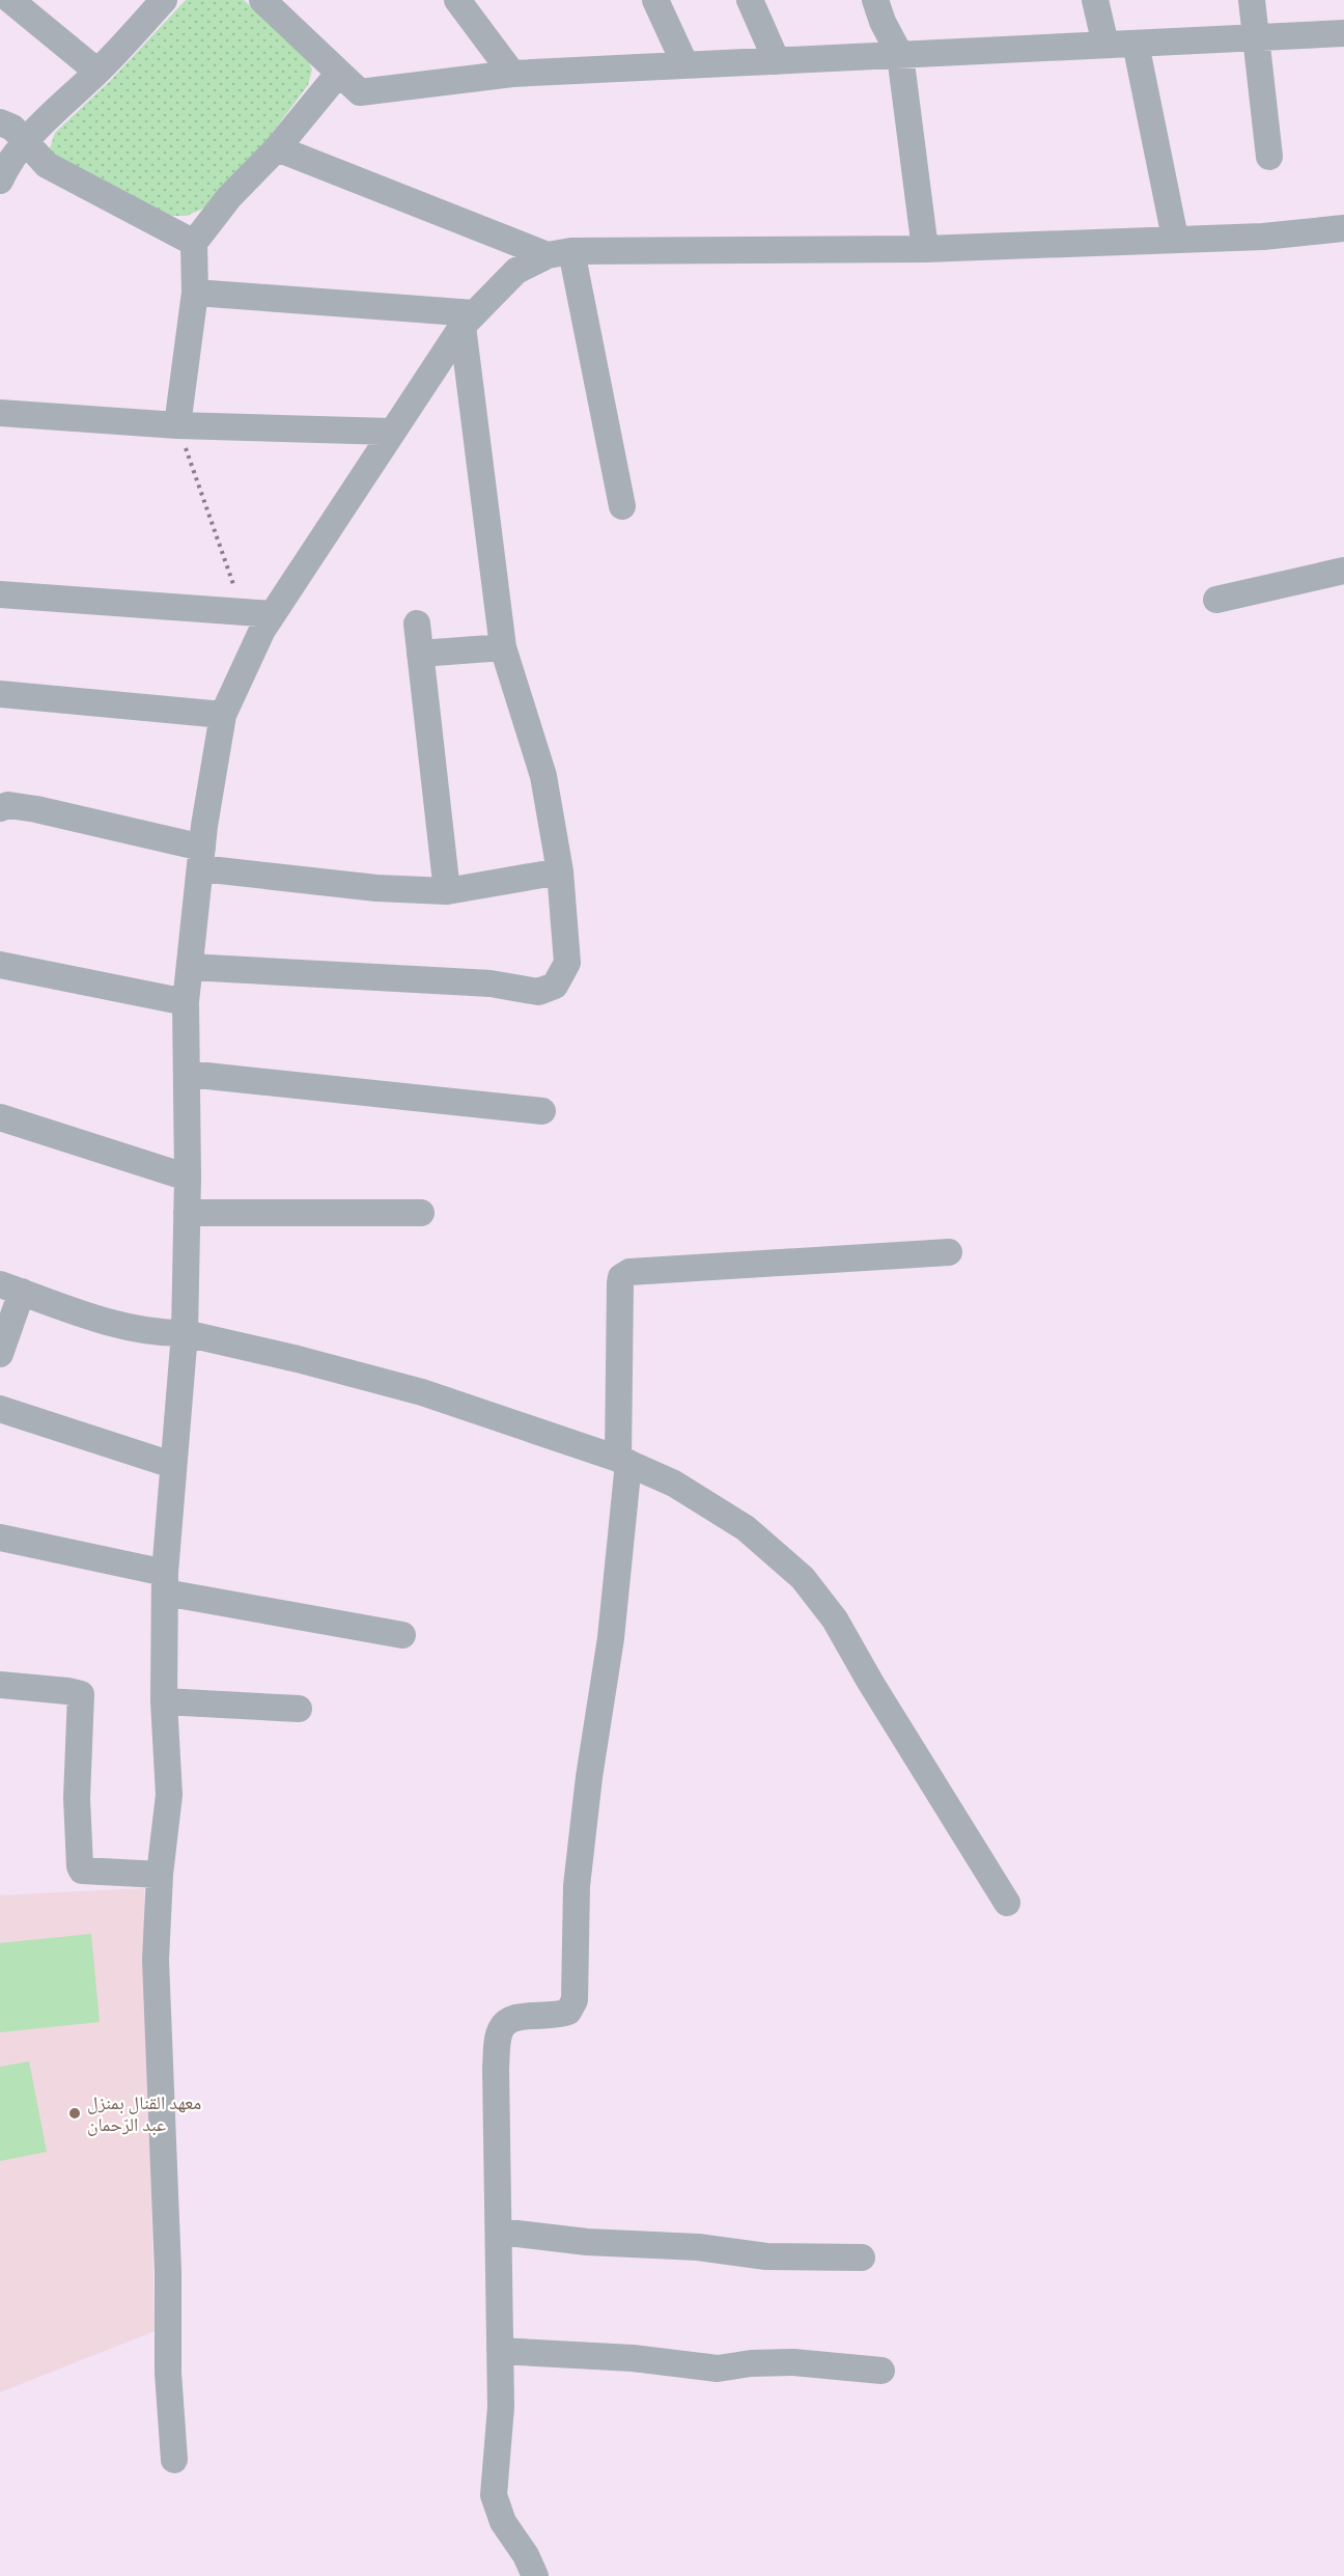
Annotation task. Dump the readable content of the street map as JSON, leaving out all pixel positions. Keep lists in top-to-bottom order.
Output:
{
  "places": ["معهد القنال بمنزل عبد الرّحمان"]
}
